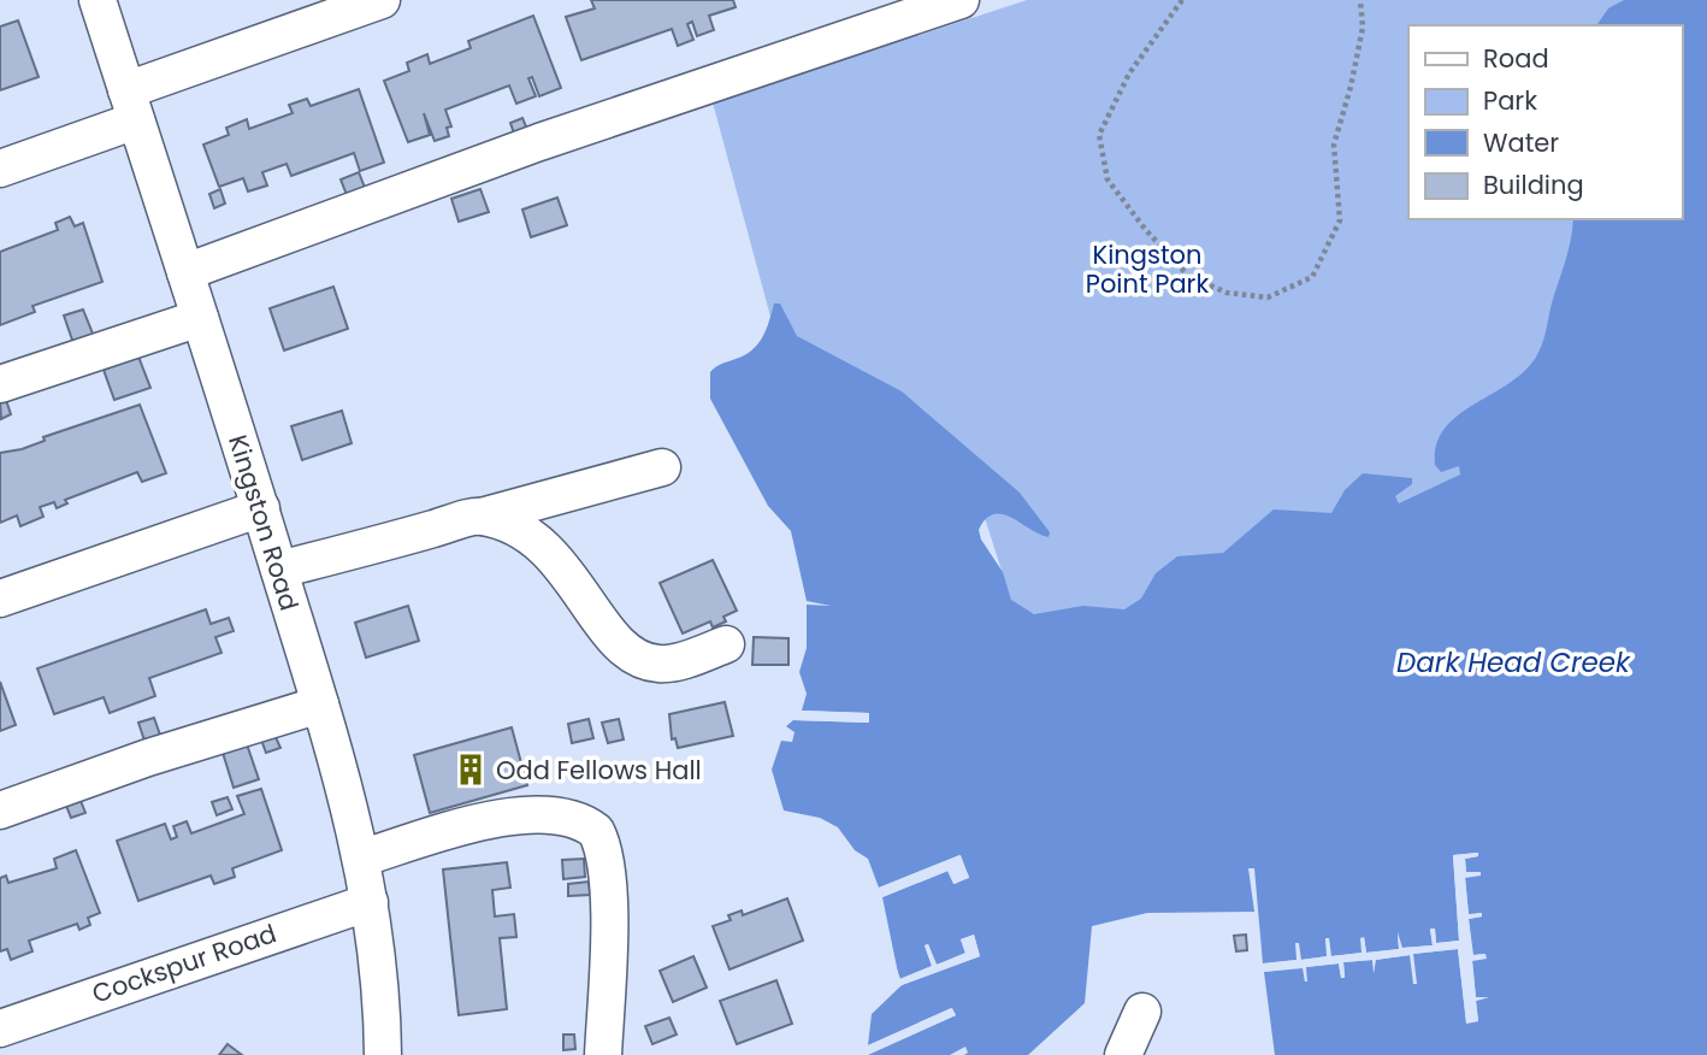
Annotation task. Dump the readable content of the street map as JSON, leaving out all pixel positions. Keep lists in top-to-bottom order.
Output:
{
  "streets": {
    "street": ["Kingston Road", "Cockspur Road"]
  },
  "crossings": [
    ["Kingston Road", "Cockspur Road"]
  ],
  "water": ["Dark Head Creek"],
  "parks": ["Kingston Point Park"],
  "places": {
    "building": ["Odd Fellows Hall"]
  },
  "legend": [
    "Road",
    "Park",
    "Water",
    "Building"
  ]
}
